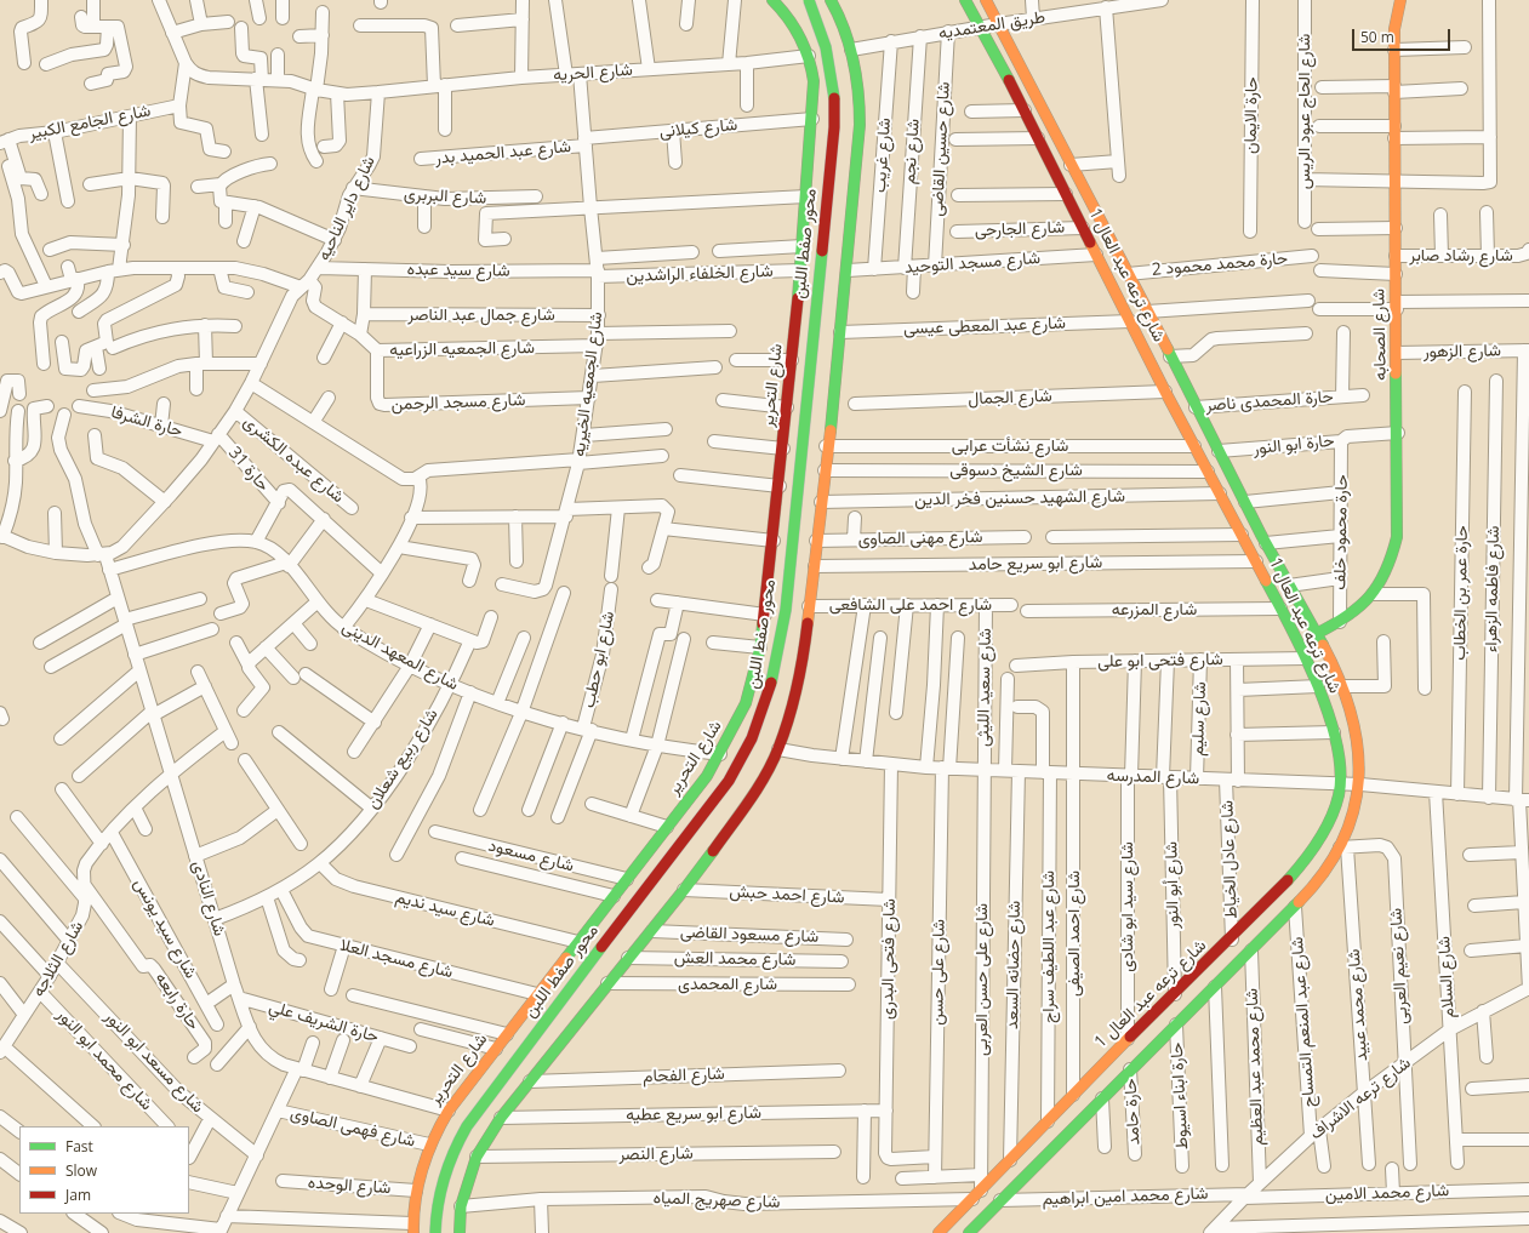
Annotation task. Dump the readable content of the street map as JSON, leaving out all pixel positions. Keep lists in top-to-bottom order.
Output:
{
  "streets": {
    "street": [
      "طريق المعتمديه",
      "شارع الحريه",
      "شارع الحاج عبود الريس",
      "حارة الايمان",
      "شارع الجامع الكبير",
      "شارع كيلانى",
      "شارع حسين القاضى",
      "شارع نجم",
      "شارع عبد الحميد بدر",
      "شارع غريب",
      "شارع البربرى",
      "شارع داير الناحيه",
      "شارع الجارحى",
      "محور صفط اللبن",
      "شارع رشاد صابر",
      "شارع مسجد التوحيد",
      "حارة محمد محمود 2",
      "شارع سيد عبده",
      "شارع الخلفاء الراشدين",
      "شارع ترعه عبد العال 1",
      "شارع جمال عبد الناصر",
      "شارع عبد المعطى عيسى",
      "شارع الصحابه",
      "شارع الجمعيه الزراعيه",
      "شارع الزهور",
      "شارع الجمعيه الخيريه",
      "شارع التحرير",
      "شارع الجمال",
      "حارة المحمدى ناصر",
      "شارع مسجد الرحمن",
      "حارة الشرفا",
      "حارة ابو النور",
      "شارع نشأت عرابى",
      "شارع عبده الكشرى",
      "حارة 31",
      "شارع الشيخ دسوقى",
      "شارع الشهيد حسنين فخر الدين",
      "حارة محمود خلف",
      "شارع مهنى الصاوى",
      "شارع ابو سريع حامد",
      "شارع فاطمه الزهراء",
      "حارة عمر بن الخطاب",
      "شارع احمد على الشافعى",
      "شارع المزرعه",
      "شارع المعهد الدينى",
      "شارع ابو حطب",
      "شارع فتحى ابو على",
      "شارع سعيد الليثى",
      "شارع سليم",
      "شارع ربيع شعلان",
      "شارع المدرسه",
      "شارع مسعود",
      "شارع عادل الخياط",
      "شارع أبو النور",
      "شارع احمد حبش",
      "شارع النادى",
      "شارع سيد ابو شادى",
      "شارع سيد نديم",
      "شارع سيد يونس",
      "شارع احمد الصيفى",
      "شارع مسعود القاضى",
      "شارع عبد اللطيف سراج",
      "شارع الثلاجه",
      "شارع مسجد العلا",
      "شارع محمد العش",
      "شارع فتحى البدرى",
      "شارع حضانه السعد",
      "شارع نعيم العربى",
      "شارع على حسن",
      "شارع السلام",
      "شارع على حسن العربى",
      "شارع المحمدى",
      "حارة رابعه",
      "شارع محمد عبيد",
      "حارة الشريف علي",
      "شارع عبد المنعم التمساح",
      "شارع محمد ابو النور",
      "شارع مسعد ابو النور",
      "شارع محمد عبد العظيم",
      "شارع الفحام",
      "حارة ابناء اسيوط",
      "شارع ترعه الاشراف",
      "حارة حامد",
      "شارع ابو سريع عطيه",
      "شارع فهمى الصاوى",
      "شارع النصر",
      "شارع الوحده",
      "شارع محمد الامين",
      "شارع محمد امين ابراهيم",
      "شارع صهريج المياه"
    ]
  },
  "crossings": [
    ["طريق المعتمديه", "شارع حسين القاضى"],
    ["طريق المعتمديه", "شارع نجم"],
    ["طريق المعتمديه", "شارع غريب"],
    ["طريق المعتمديه", "شارع ترعه عبد العال 1"],
    ["شارع الحريه", "شارع داير الناحيه"],
    ["شارع الحريه", "شارع الجمعيه الخيريه"],
    ["شارع الحريه", "شارع التحرير"],
    ["شارع كيلانى", "شارع عبد الحميد بدر"],
    ["شارع كيلانى", "شارع الجمعيه الخيريه"],
    ["شارع كيلانى", "شارع التحرير"],
    ["شارع حسين القاضى", "شارع مسجد التوحيد"],
    ["شارع نجم", "شارع مسجد التوحيد"],
    ["شارع عبد الحميد بدر", "شارع الجمعيه الخيريه"],
    ["شارع غريب", "شارع مسجد التوحيد"],
    ["شارع البربرى", "شارع داير الناحيه"],
    ["شارع داير الناحيه", "شارع سيد عبده"],
    ["شارع داير الناحيه", "شارع الجمعيه الزراعيه"],
    ["شارع داير الناحيه", "حارة الشرفا"],
    ["شارع داير الناحيه", "شارع عبده الكشرى"],
    ["شارع داير الناحيه", "حارة 31"],
    ["شارع داير الناحيه", "شارع النادى"],
    ["شارع الجارحى", "شارع ترعه عبد العال 1"],
    ["محور صفط اللبن", "شارع التحرير"],
    ["شارع رشاد صابر", "شارع الصحابه"],
    ["شارع مسجد التوحيد", "شارع ترعه عبد العال 1"],
    ["حارة محمد محمود 2", "شارع ترعه عبد العال 1"],
    ["شارع سيد عبده", "شارع الخلفاء الراشدين"],
    ["شارع سيد عبده", "شارع الجمعيه الخيريه"],
    ["شارع الخلفاء الراشدين", "شارع الجمعيه الخيريه"],
    ["شارع الخلفاء الراشدين", "شارع التحرير"],
    ["شارع ترعه عبد العال 1", "شارع عبد المعطى عيسى"],
    ["شارع ترعه عبد العال 1", "شارع الصحابه"],
    ["شارع ترعه عبد العال 1", "شارع الجمال"],
    ["شارع ترعه عبد العال 1", "حارة المحمدى ناصر"],
    ["شارع ترعه عبد العال 1", "حارة ابو النور"],
    ["شارع ترعه عبد العال 1", "شارع نشأت عرابى"],
    ["شارع ترعه عبد العال 1", "شارع الشيخ دسوقى"],
    ["شارع ترعه عبد العال 1", "شارع الشهيد حسنين فخر الدين"],
    ["شارع ترعه عبد العال 1", "شارع ابو سريع حامد"],
    ["شارع ترعه عبد العال 1", "شارع المزرعه"],
    ["شارع ترعه عبد العال 1", "شارع فتحى ابو على"],
    ["شارع ترعه عبد العال 1", "شارع المدرسه"],
    ["شارع ترعه عبد العال 1", "شارع عادل الخياط"],
    ["شارع ترعه عبد العال 1", "شارع أبو النور"],
    ["شارع ترعه عبد العال 1", "شارع سيد ابو شادى"],
    ["شارع ترعه عبد العال 1", "شارع احمد الصيفى"],
    ["شارع ترعه عبد العال 1", "شارع عبد اللطيف سراج"],
    ["شارع ترعه عبد العال 1", "شارع حضانه السعد"],
    ["شارع ترعه عبد العال 1", "شارع نعيم العربى"],
    ["شارع ترعه عبد العال 1", "شارع على حسن العربى"],
    ["شارع ترعه عبد العال 1", "شارع محمد عبيد"],
    ["شارع ترعه عبد العال 1", "شارع عبد المنعم التمساح"],
    ["شارع ترعه عبد العال 1", "شارع محمد عبد العظيم"],
    ["شارع ترعه عبد العال 1", "حارة ابناء اسيوط"],
    ["شارع ترعه عبد العال 1", "حارة حامد"],
    ["شارع ترعه عبد العال 1", "شارع محمد امين ابراهيم"],
    ["شارع ترعه عبد العال 1", "شارع صهريج المياه"],
    ["شارع جمال عبد الناصر", "شارع الجمعيه الخيريه"],
    ["شارع الصحابه", "شارع الزهور"],
    ["شارع الصحابه", "حارة ابو النور"],
    ["شارع الصحابه", "حارة محمود خلف"],
    ["شارع الجمعيه الزراعيه", "شارع الجمعيه الخيريه"],
    ["شارع الجمعيه الزراعيه", "شارع مسجد الرحمن"],
    ["شارع الجمعيه الخيريه", "شارع مسجد الرحمن"],
    ["شارع التحرير", "شارع المعهد الدينى"],
    ["شارع التحرير", "شارع مسعود"],
    ["شارع التحرير", "شارع النادى"],
    ["شارع التحرير", "شارع سيد نديم"],
    ["شارع التحرير", "شارع مسجد العلا"],
    ["شارع التحرير", "شارع فهمى الصاوى"],
    ["شارع التحرير", "شارع الوحده"],
    ["حارة الشرفا", "حارة 31"],
    ["حارة ابو النور", "حارة محمود خلف"],
    ["شارع فاطمه الزهراء", "شارع المدرسه"],
    ["حارة عمر بن الخطاب", "شارع المدرسه"],
    ["شارع احمد على الشافعى", "شارع سعيد الليثى"],
    ["شارع المعهد الدينى", "شارع ابو حطب"],
    ["شارع المعهد الدينى", "شارع ربيع شعلان"],
    ["شارع المعهد الدينى", "شارع النادى"],
    ["شارع فتحى ابو على", "شارع سليم"],
    ["شارع فتحى ابو على", "شارع عادل الخياط"],
    ["شارع فتحى ابو على", "شارع سيد ابو شادى"],
    ["شارع فتحى ابو على", "شارع احمد الصيفى"],
    ["شارع سعيد الليثى", "شارع المدرسه"],
    ["شارع سعيد الليثى", "شارع على حسن العربى"],
    ["شارع سليم", "شارع المدرسه"],
    ["شارع ربيع شعلان", "شارع النادى"],
    ["شارع ربيع شعلان", "شارع سيد نديم"],
    ["شارع ربيع شعلان", "شارع مسجد العلا"],
    ["شارع المدرسه", "شارع عادل الخياط"],
    ["شارع المدرسه", "شارع أبو النور"],
    ["شارع المدرسه", "شارع سيد ابو شادى"],
    ["شارع المدرسه", "شارع احمد الصيفى"],
    ["شارع المدرسه", "شارع عبد اللطيف سراج"],
    ["شارع المدرسه", "شارع فتحى البدرى"],
    ["شارع المدرسه", "شارع حضانه السعد"],
    ["شارع المدرسه", "شارع على حسن"],
    ["شارع المدرسه", "شارع السلام"],
    ["شارع المدرسه", "شارع على حسن العربى"],
    ["شارع احمد حبش", "شارع فتحى البدرى"],
    ["شارع النادى", "شارع الثلاجه"],
    ["شارع النادى", "حارة الشريف علي"],
    ["شارع سيد يونس", "شارع الثلاجه"],
    ["شارع الثلاجه", "حارة رابعه"],
    ["شارع الثلاجه", "شارع محمد ابو النور"],
    ["شارع الثلاجه", "شارع مسعد ابو النور"],
    ["شارع فتحى البدرى", "شارع على حسن"],
    ["شارع فتحى البدرى", "شارع ابو سريع عطيه"],
    ["شارع نعيم العربى", "شارع محمد عبيد"],
    ["شارع نعيم العربى", "شارع ترعه الاشراف"],
    ["شارع السلام", "شارع ترعه الاشراف"],
    ["شارع على حسن العربى", "شارع صهريج المياه"],
    ["شارع محمد عبيد", "شارع ترعه الاشراف"],
    ["شارع عبد المنعم التمساح", "شارع ترعه الاشراف"],
    ["شارع محمد عبد العظيم", "شارع ترعه الاشراف"],
    ["شارع ترعه الاشراف", "شارع محمد الامين"],
    ["شارع ترعه الاشراف", "شارع محمد امين ابراهيم"],
    ["شارع محمد الامين", "شارع محمد امين ابراهيم"]
  ],
  "legend": ["Fast", "Slow", "Jam"],
  "scale_bar": "50 m"
}
